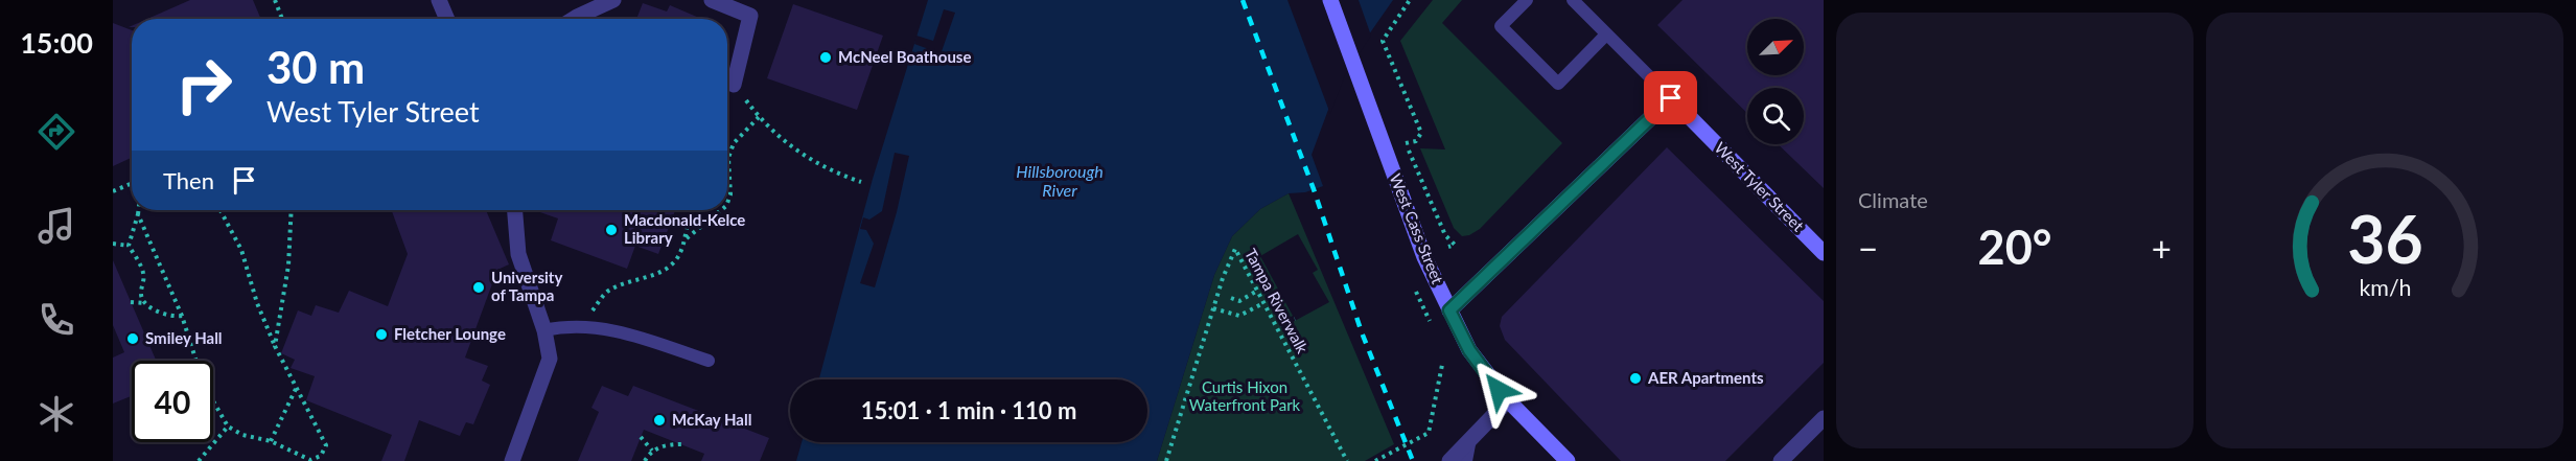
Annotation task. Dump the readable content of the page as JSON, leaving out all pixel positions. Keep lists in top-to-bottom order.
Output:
{
  "streets": {
    "street": ["West Tyler Street", "West Cass Street"],
    "path": ["Tampa Riverwalk"]
  },
  "water": ["Hillsborough River"],
  "parks": ["Curtis Hixon Waterfront Park"],
  "places": [
    "McNeel Boathouse",
    "Macdonald-Kelce Library",
    "University of Tampa",
    "Fletcher Lounge",
    "Smiley Hall",
    "AER Apartments",
    "McKay Hall"
  ],
  "north": "top right",
  "page": {
    "tabs": "15:00",
    "tile": "Climate",
    "turn": ["30 m", "West Tyler Street"],
    "then": "Then",
    "heat": ["−", "20°", "+"],
    "limit": "40",
    "trip": "15:01 · 1 min · 110 m",
    "gauge": ["36", "km/h"]
  }
}
